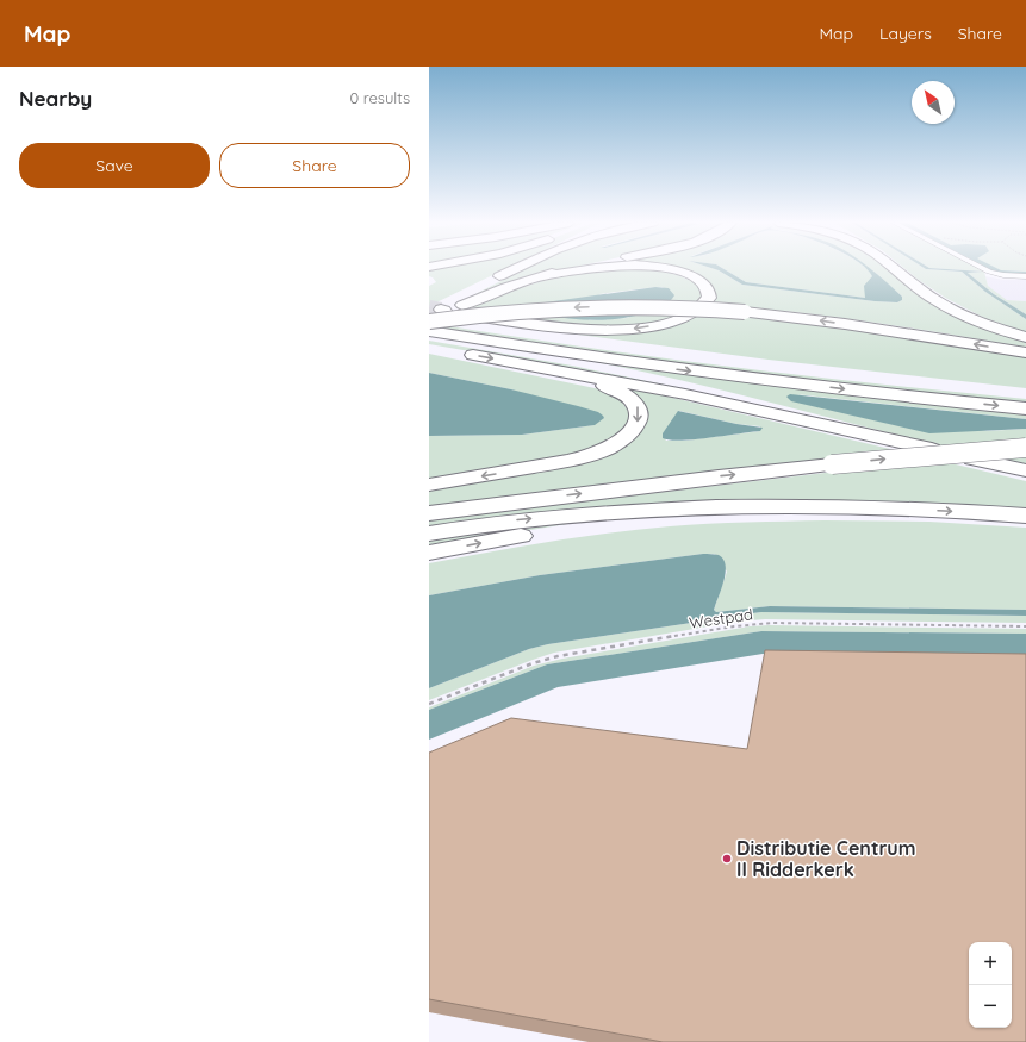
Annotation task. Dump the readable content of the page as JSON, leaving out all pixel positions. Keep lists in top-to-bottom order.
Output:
{
  "streets": {
    "path": ["Westpad"]
  },
  "places": ["Distributie Centrum II Ridderkerk"],
  "north": "top left",
  "page": {
    "header": "Map",
    "nav": ["Map", "Layers", "Share"],
    "heading": ["Nearby", "0 results"],
    "buttons": ["Save", "Share"],
    "map_buttons": ["+", "−"]
  }
}
